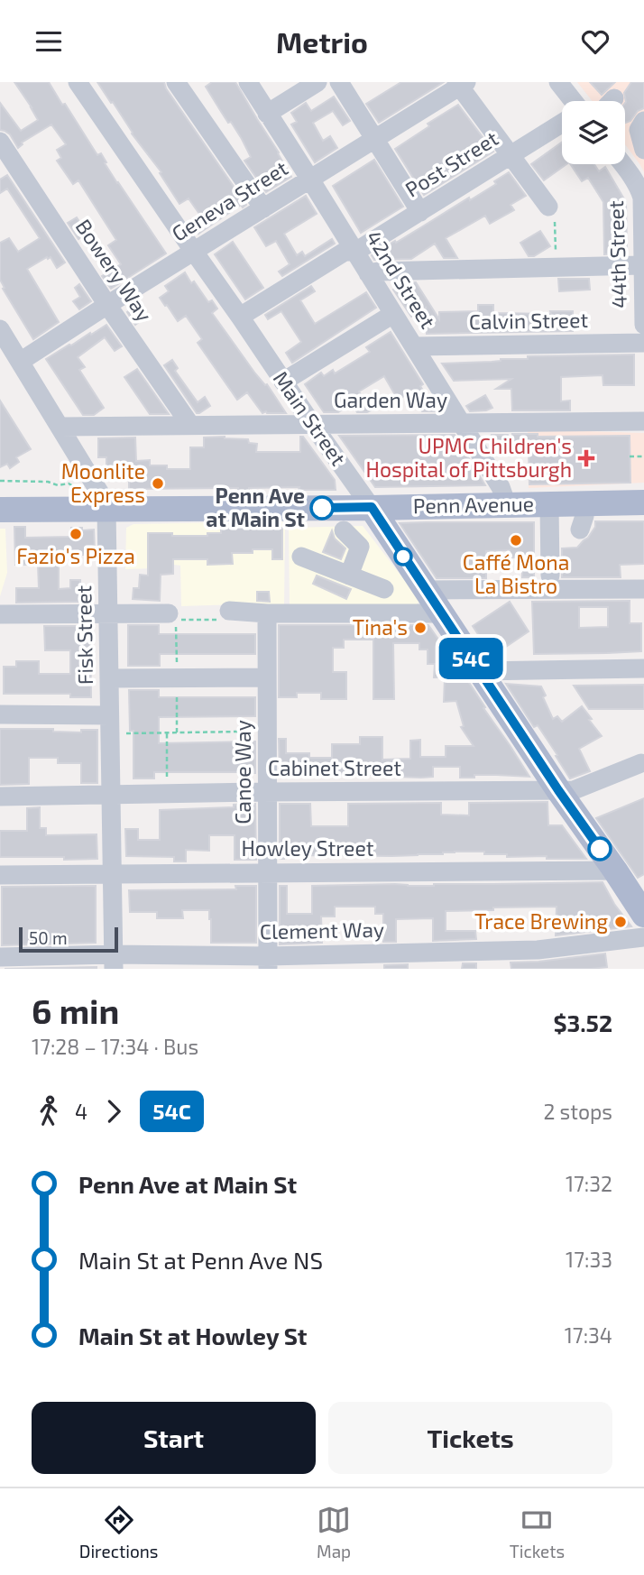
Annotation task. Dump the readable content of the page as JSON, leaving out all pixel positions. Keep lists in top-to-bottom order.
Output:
{
  "streets": {
    "main road": ["Main Street", "Penn Avenue"],
    "street": [
      "Post Street",
      "Geneva Street",
      "44th Street",
      "Bowery Way",
      "42nd Street",
      "Calvin Street",
      "Garden Way",
      "Fisk Street",
      "Cabinet Street",
      "Canoe Way",
      "Howley Street",
      "Clement Way"
    ]
  },
  "crossings": [
    ["Post Street", "42nd Street"],
    ["Post Street", "Main Street"],
    ["Geneva Street", "Bowery Way"],
    ["Geneva Street", "42nd Street"],
    ["Geneva Street", "Main Street"],
    ["Geneva Street", "Fisk Street"],
    ["Bowery Way", "Garden Way"],
    ["42nd Street", "Calvin Street"],
    ["42nd Street", "Garden Way"],
    ["42nd Street", "Penn Avenue"],
    ["Garden Way", "Main Street"],
    ["Garden Way", "Fisk Street"],
    ["Main Street", "Penn Avenue"],
    ["Main Street", "Cabinet Street"],
    ["Main Street", "Howley Street"],
    ["Penn Avenue", "Fisk Street"],
    ["Fisk Street", "Cabinet Street"],
    ["Fisk Street", "Howley Street"],
    ["Fisk Street", "Clement Way"],
    ["Cabinet Street", "Canoe Way"],
    ["Canoe Way", "Howley Street"],
    ["Canoe Way", "Clement Way"]
  ],
  "places": {
    "health": ["UPMC Children's Hospital of Pittsburgh"],
    "other": [
      "Moonlite Express",
      "Penn Ave at Main St",
      "Fazio's Pizza",
      "Caffé Mona La Bistro",
      "Tina's",
      "Trace Brewing"
    ]
  },
  "lines": ["bus line 54C"],
  "scale_bar": "50 m",
  "page": {
    "header": "Metrio",
    "on_map": "54C",
    "scale": "50 m",
    "heading": ["6 min", "17:28 – 17:34 · Bus", "$3.52"],
    "legs": ["4", "54C", "2 stops"],
    "list": [
      {
        "name": "Penn Ave at Main St",
        "value": "17:32"
      },
      {
        "name": "Main St at Penn Ave NS",
        "value": "17:33"
      },
      {
        "name": "Main St at Howley St",
        "value": "17:34"
      }
    ],
    "buttons": ["Start", "Tickets"],
    "tabs": ["Directions", "Map", "Tickets"]
  }
}
